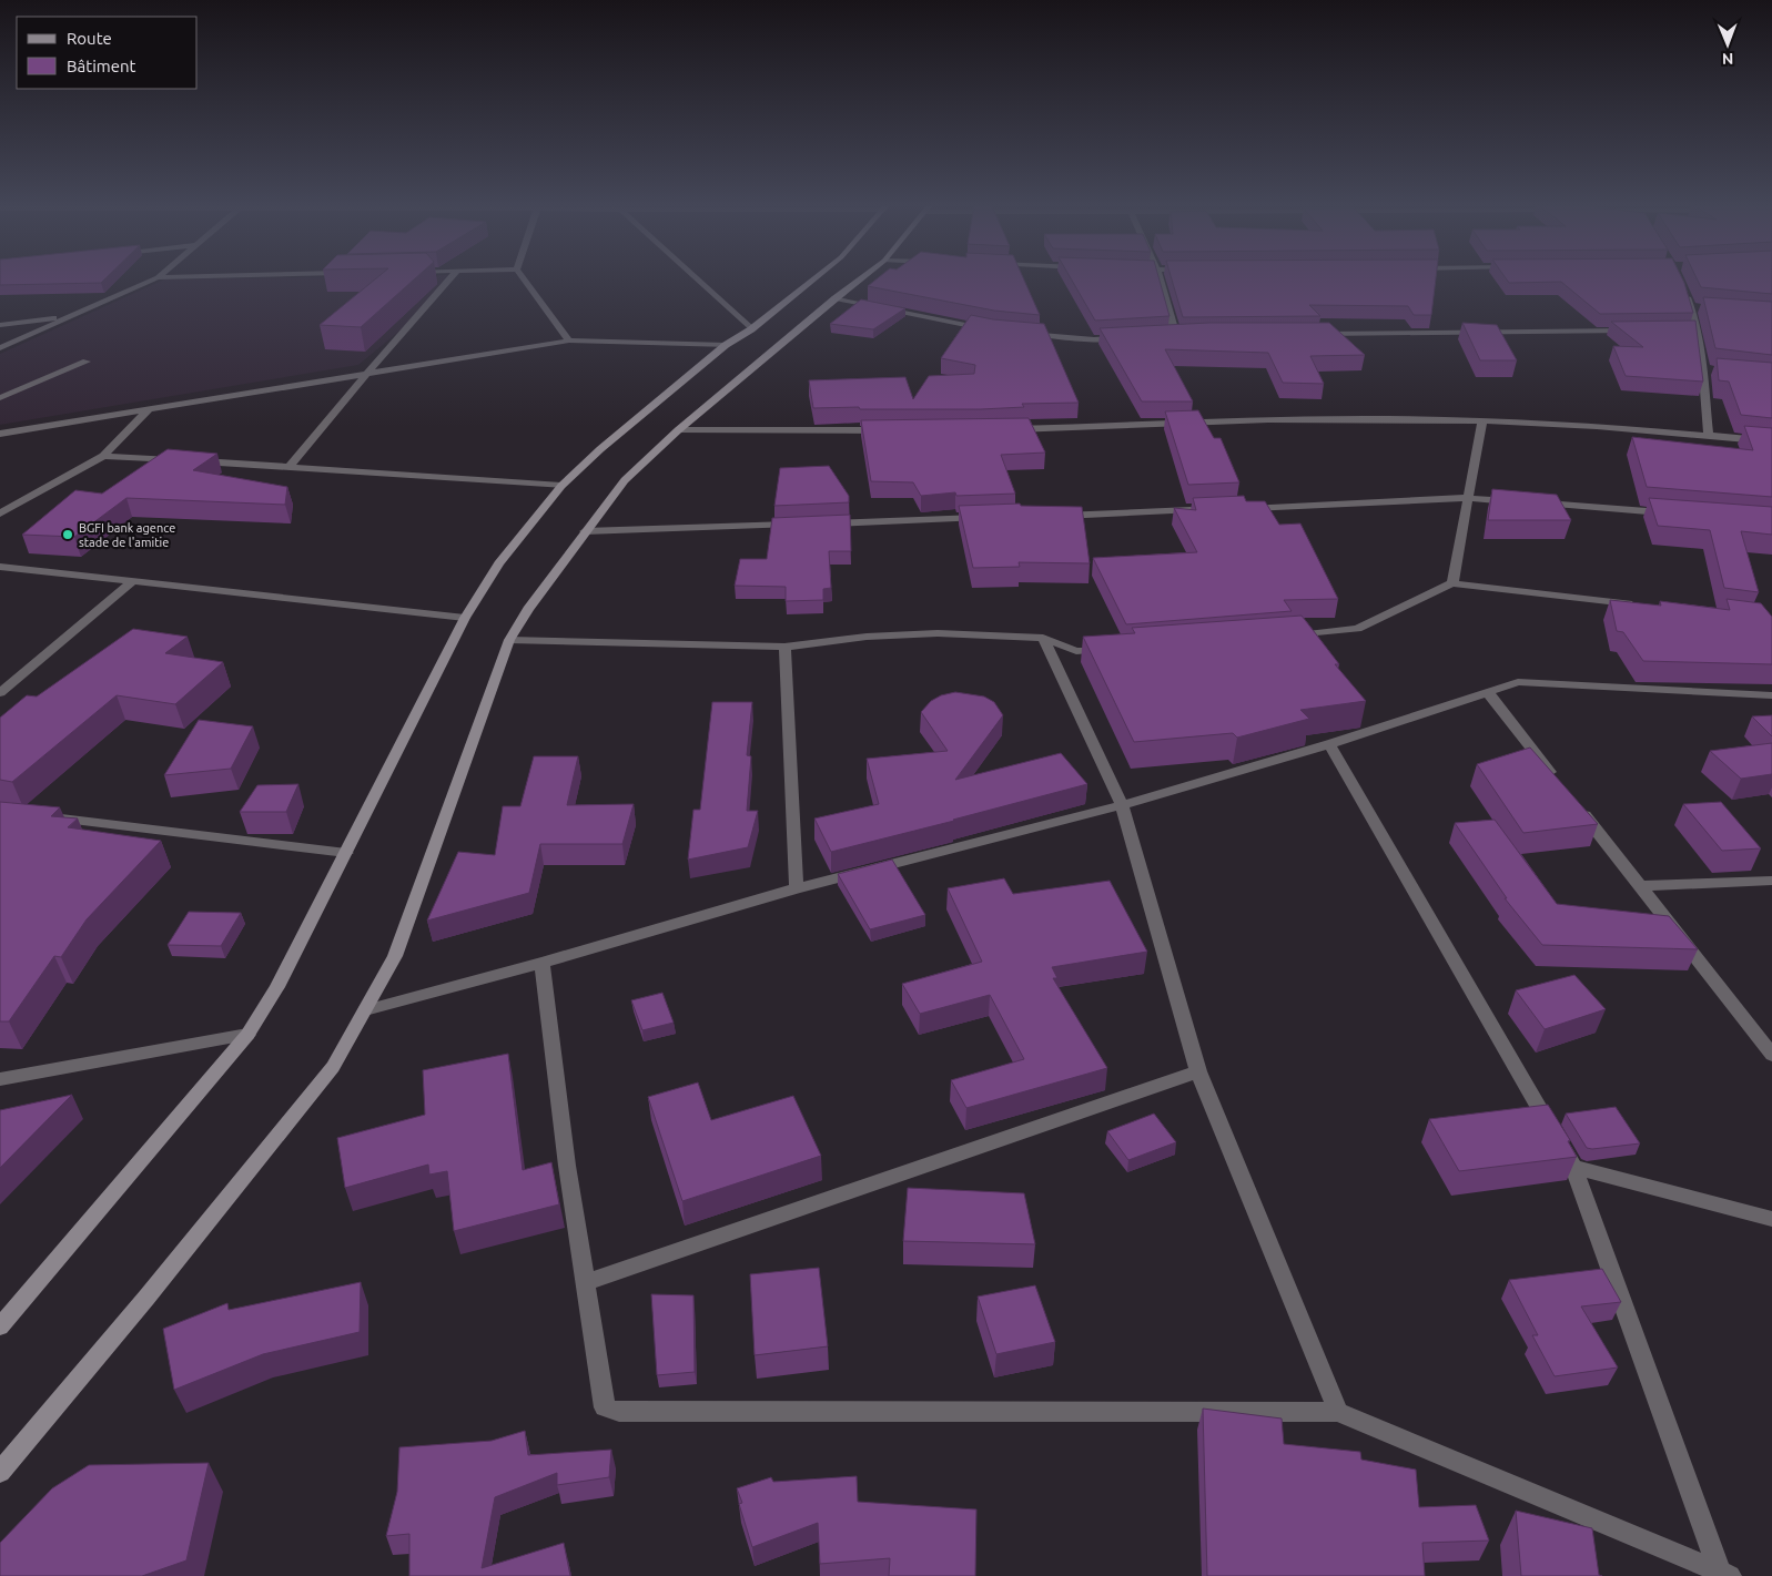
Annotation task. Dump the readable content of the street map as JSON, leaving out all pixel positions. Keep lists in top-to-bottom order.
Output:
{
  "places": ["BGFI bank agence stade de l'amitie"],
  "legend": ["Route", "Bâtiment"],
  "north": "bottom"
}
